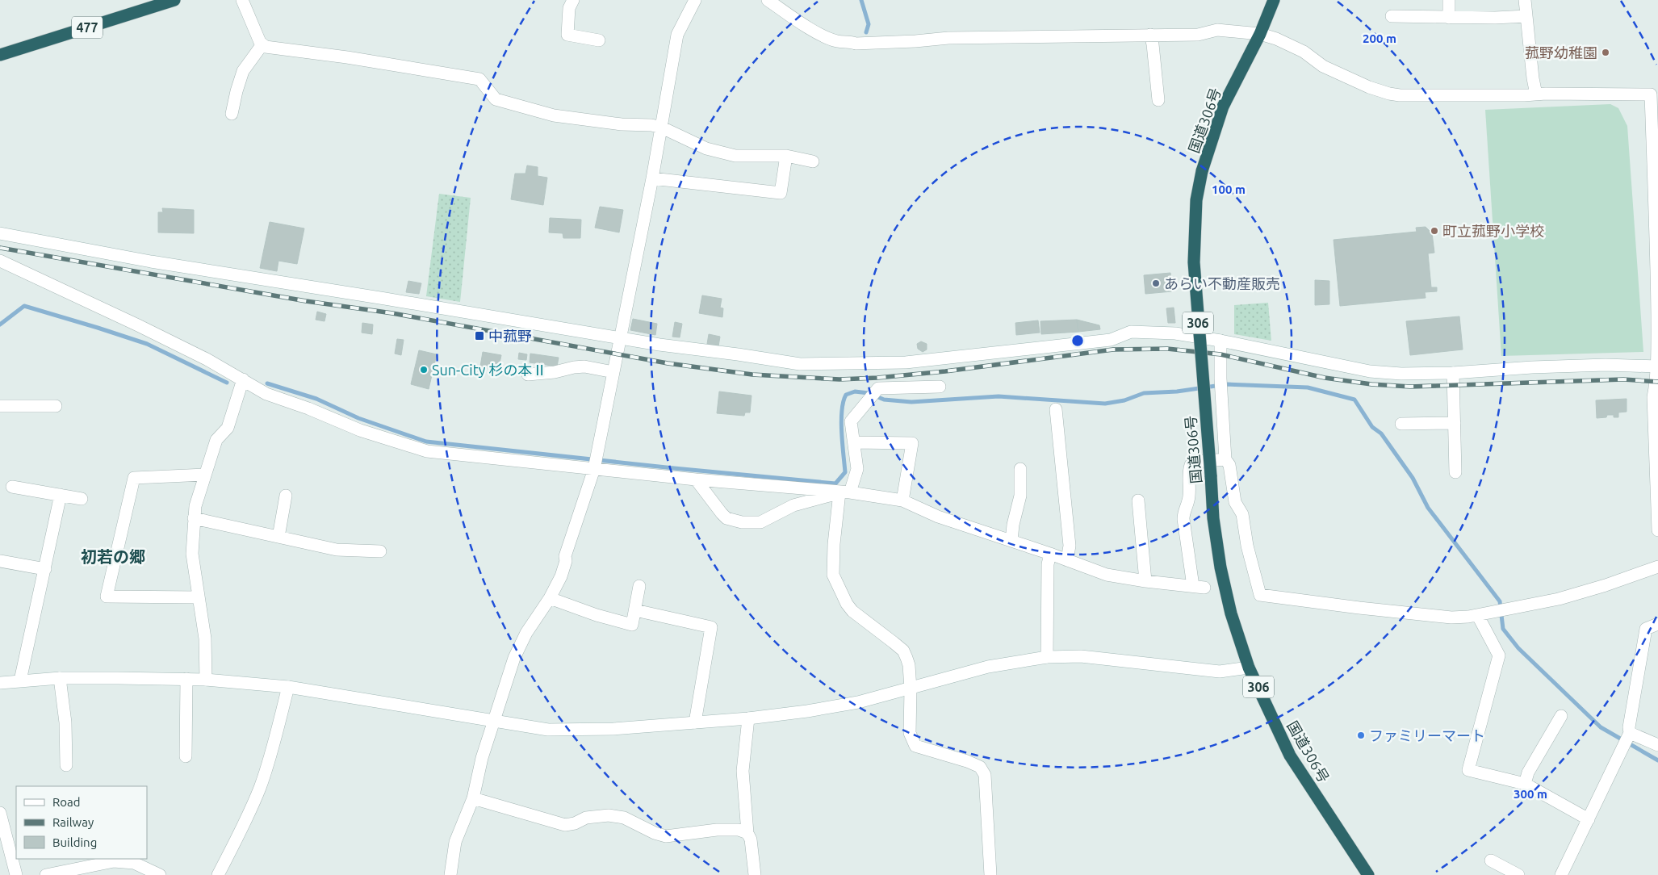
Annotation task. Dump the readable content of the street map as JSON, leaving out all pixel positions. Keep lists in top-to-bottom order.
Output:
{
  "streets": {
    "highway": ["477", "国道306号", "306"]
  },
  "districts": ["初若の郷"],
  "places": {
    "other": [
      "菰野幼稚園",
      "町立菰野小学校",
      "あらい不動産販売",
      "Sun-City 杉の本Ⅱ",
      "ファミリーマート"
    ],
    "transit": ["中菰野"]
  },
  "legend": ["Road", "Railway", "Building"],
  "rings": ["200 m", "100 m", "300 m"]
}
